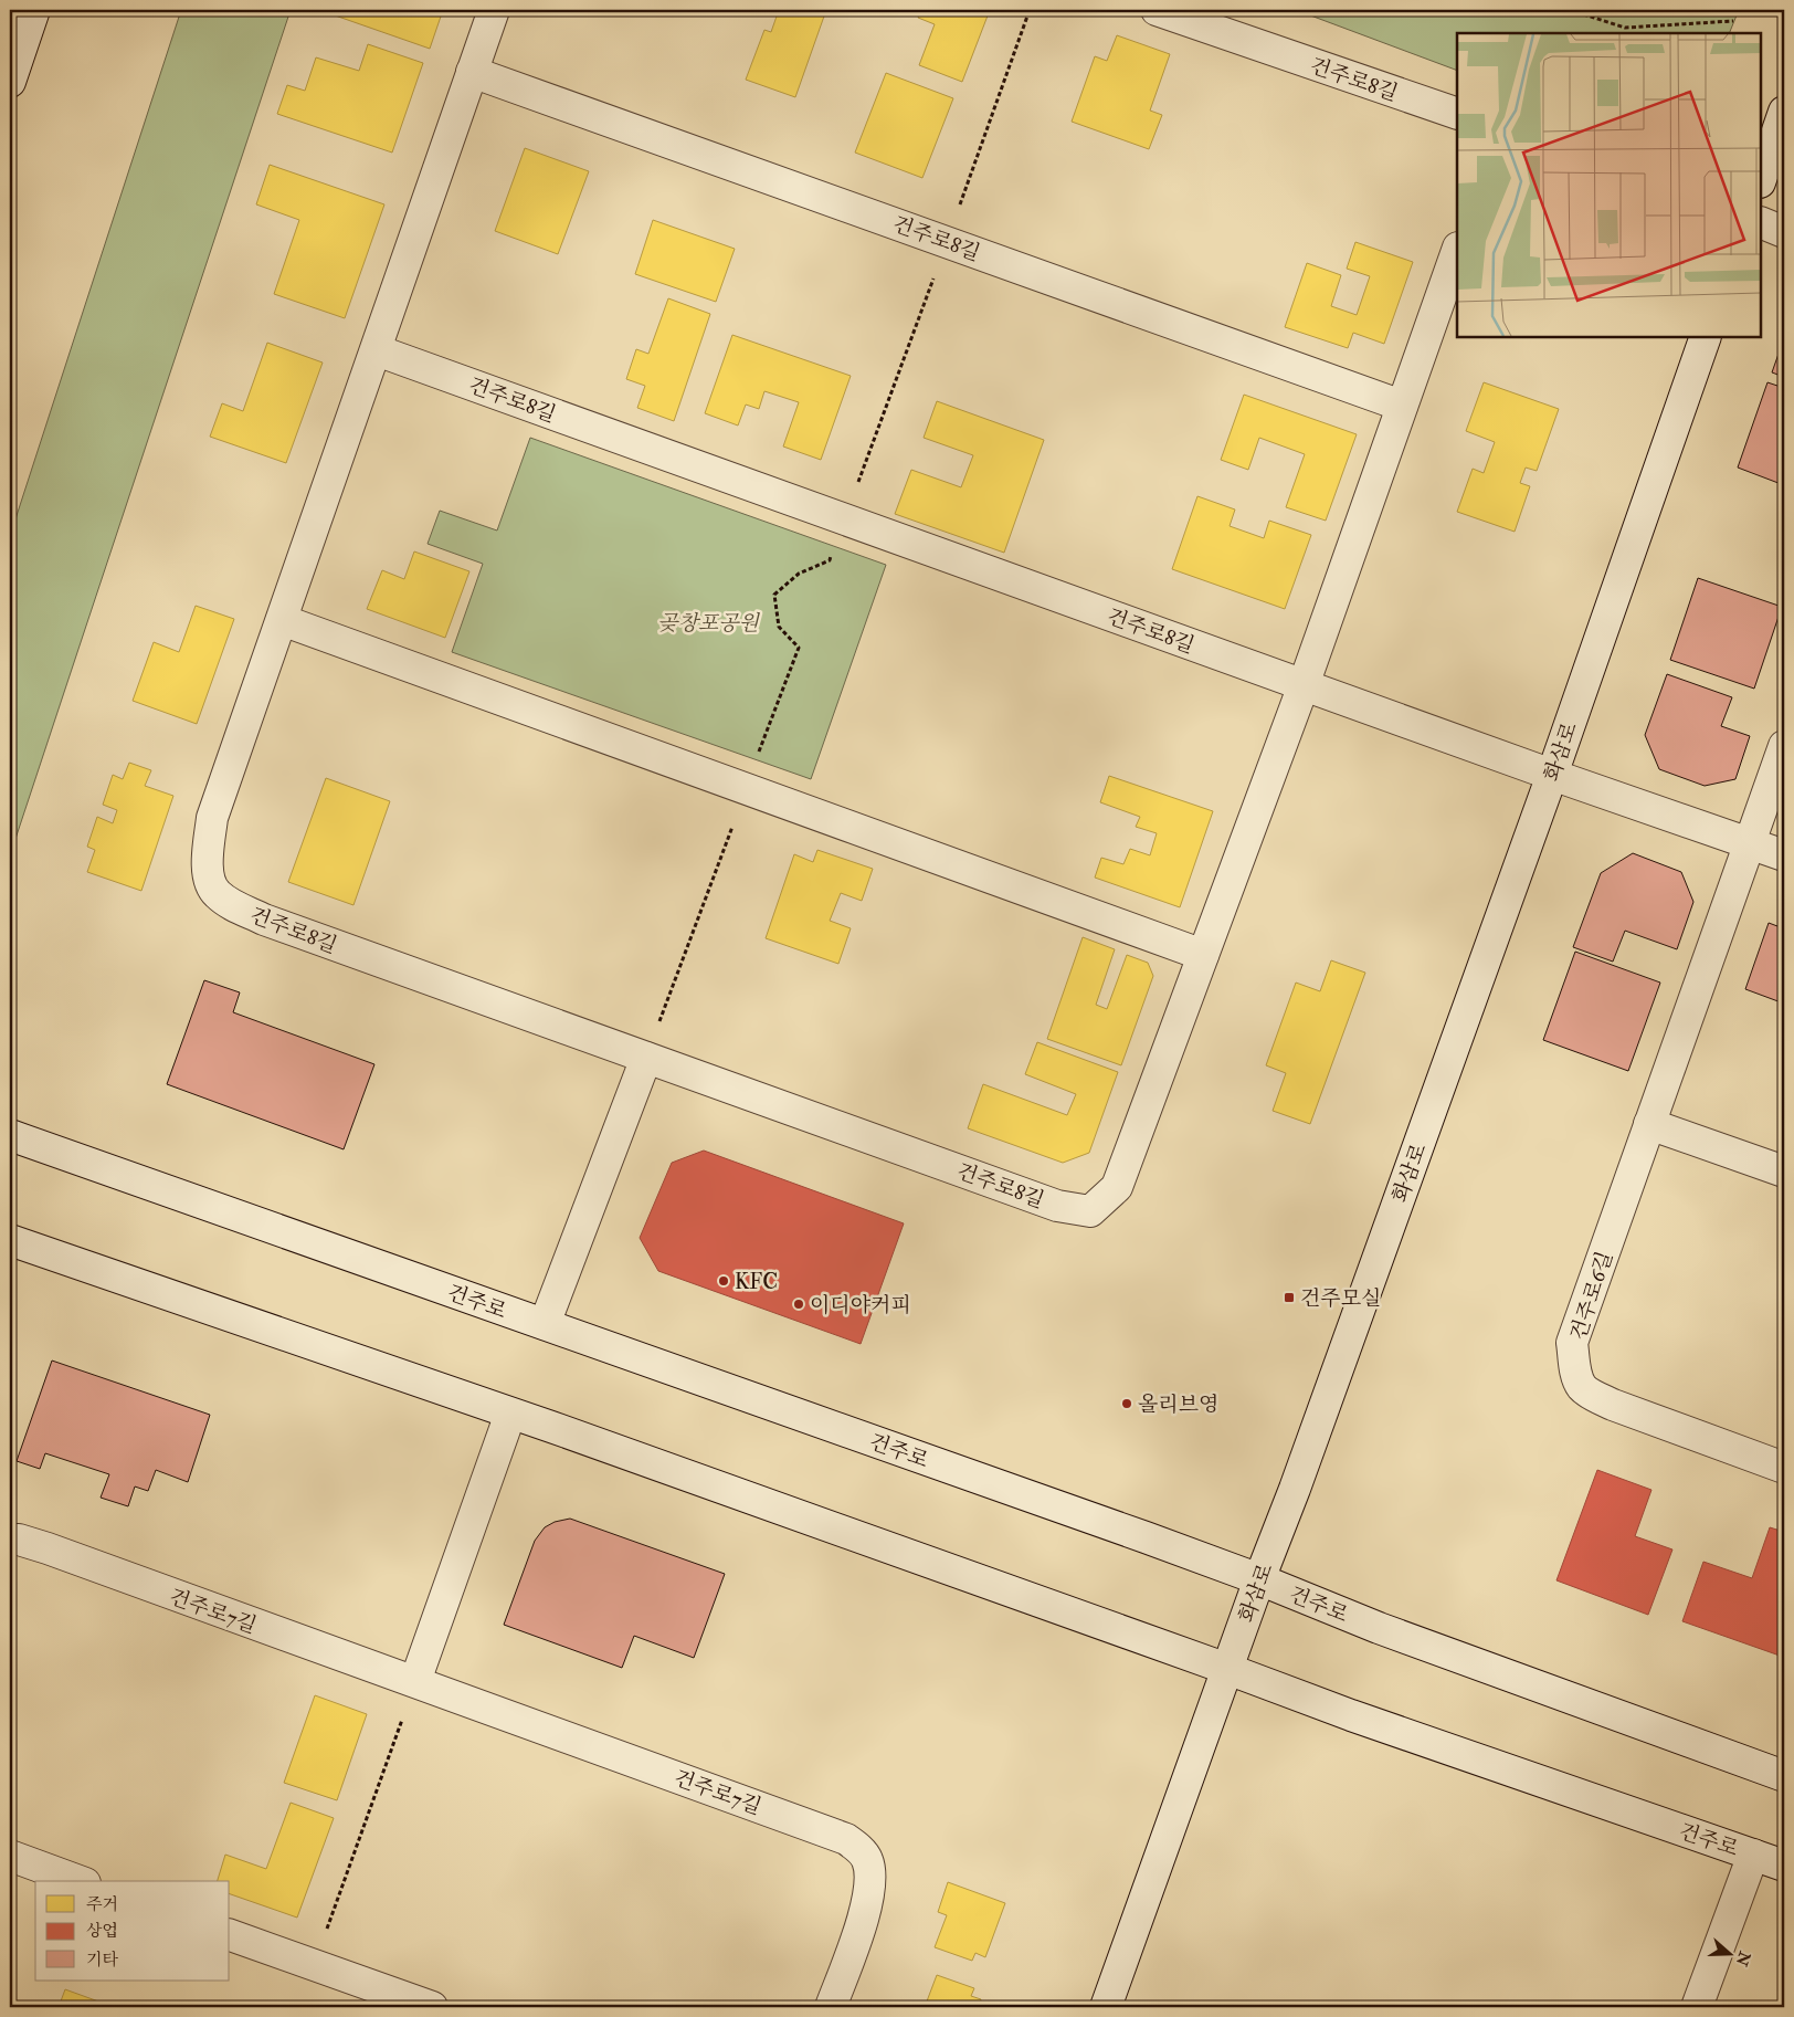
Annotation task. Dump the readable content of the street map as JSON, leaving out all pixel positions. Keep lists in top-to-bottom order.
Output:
{
  "streets": {
    "street": [
      "건주로8길",
      "화삼로",
      "건주로6길",
      "건주로",
      "건주로7길"
    ]
  },
  "crossings": [
    ["화삼로", "건주로"]
  ],
  "parks": ["곶창포공원"],
  "places": {
    "other": ["KFC", "이디야커피", "올리브영"],
    "transit": ["건주모실"]
  },
  "legend": ["주거", "상업", "기타"],
  "north": "right"
}
